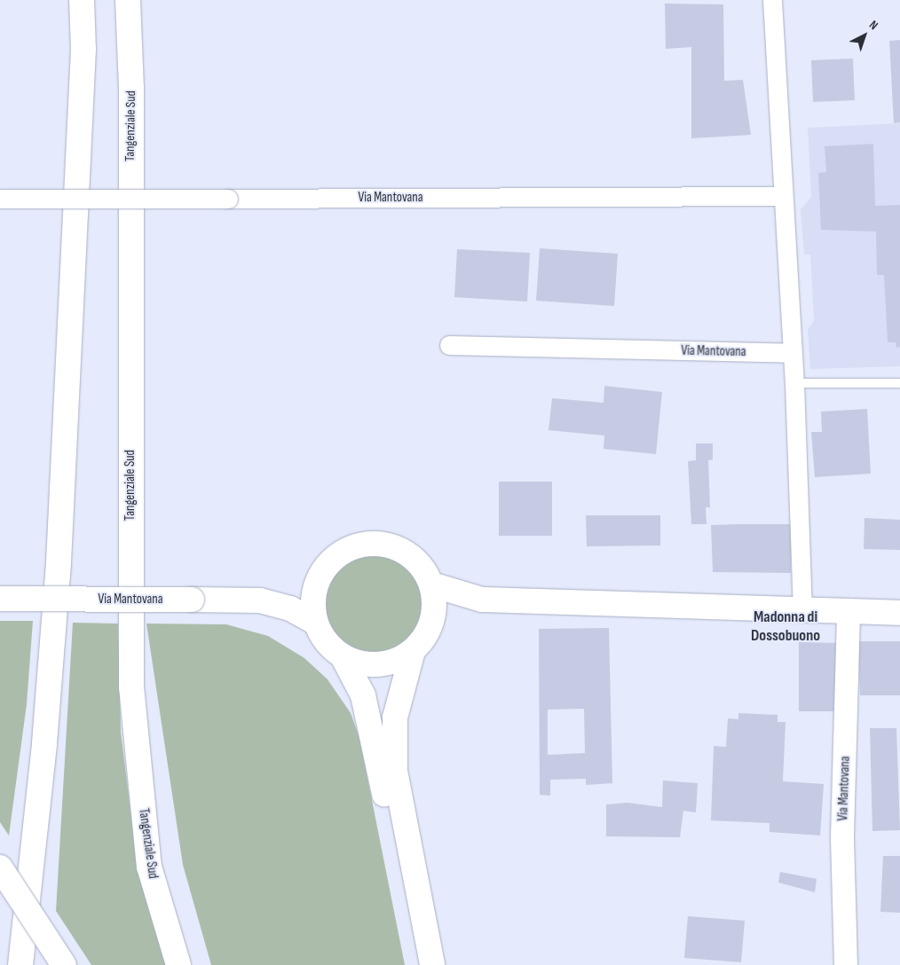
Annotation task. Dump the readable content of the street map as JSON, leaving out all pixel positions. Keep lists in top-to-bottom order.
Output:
{
  "streets": {
    "main road": ["Tangenziale Sud", "Via Mantovana"]
  },
  "districts": ["Madonna di Dossobuono"],
  "north": "top right"
}
